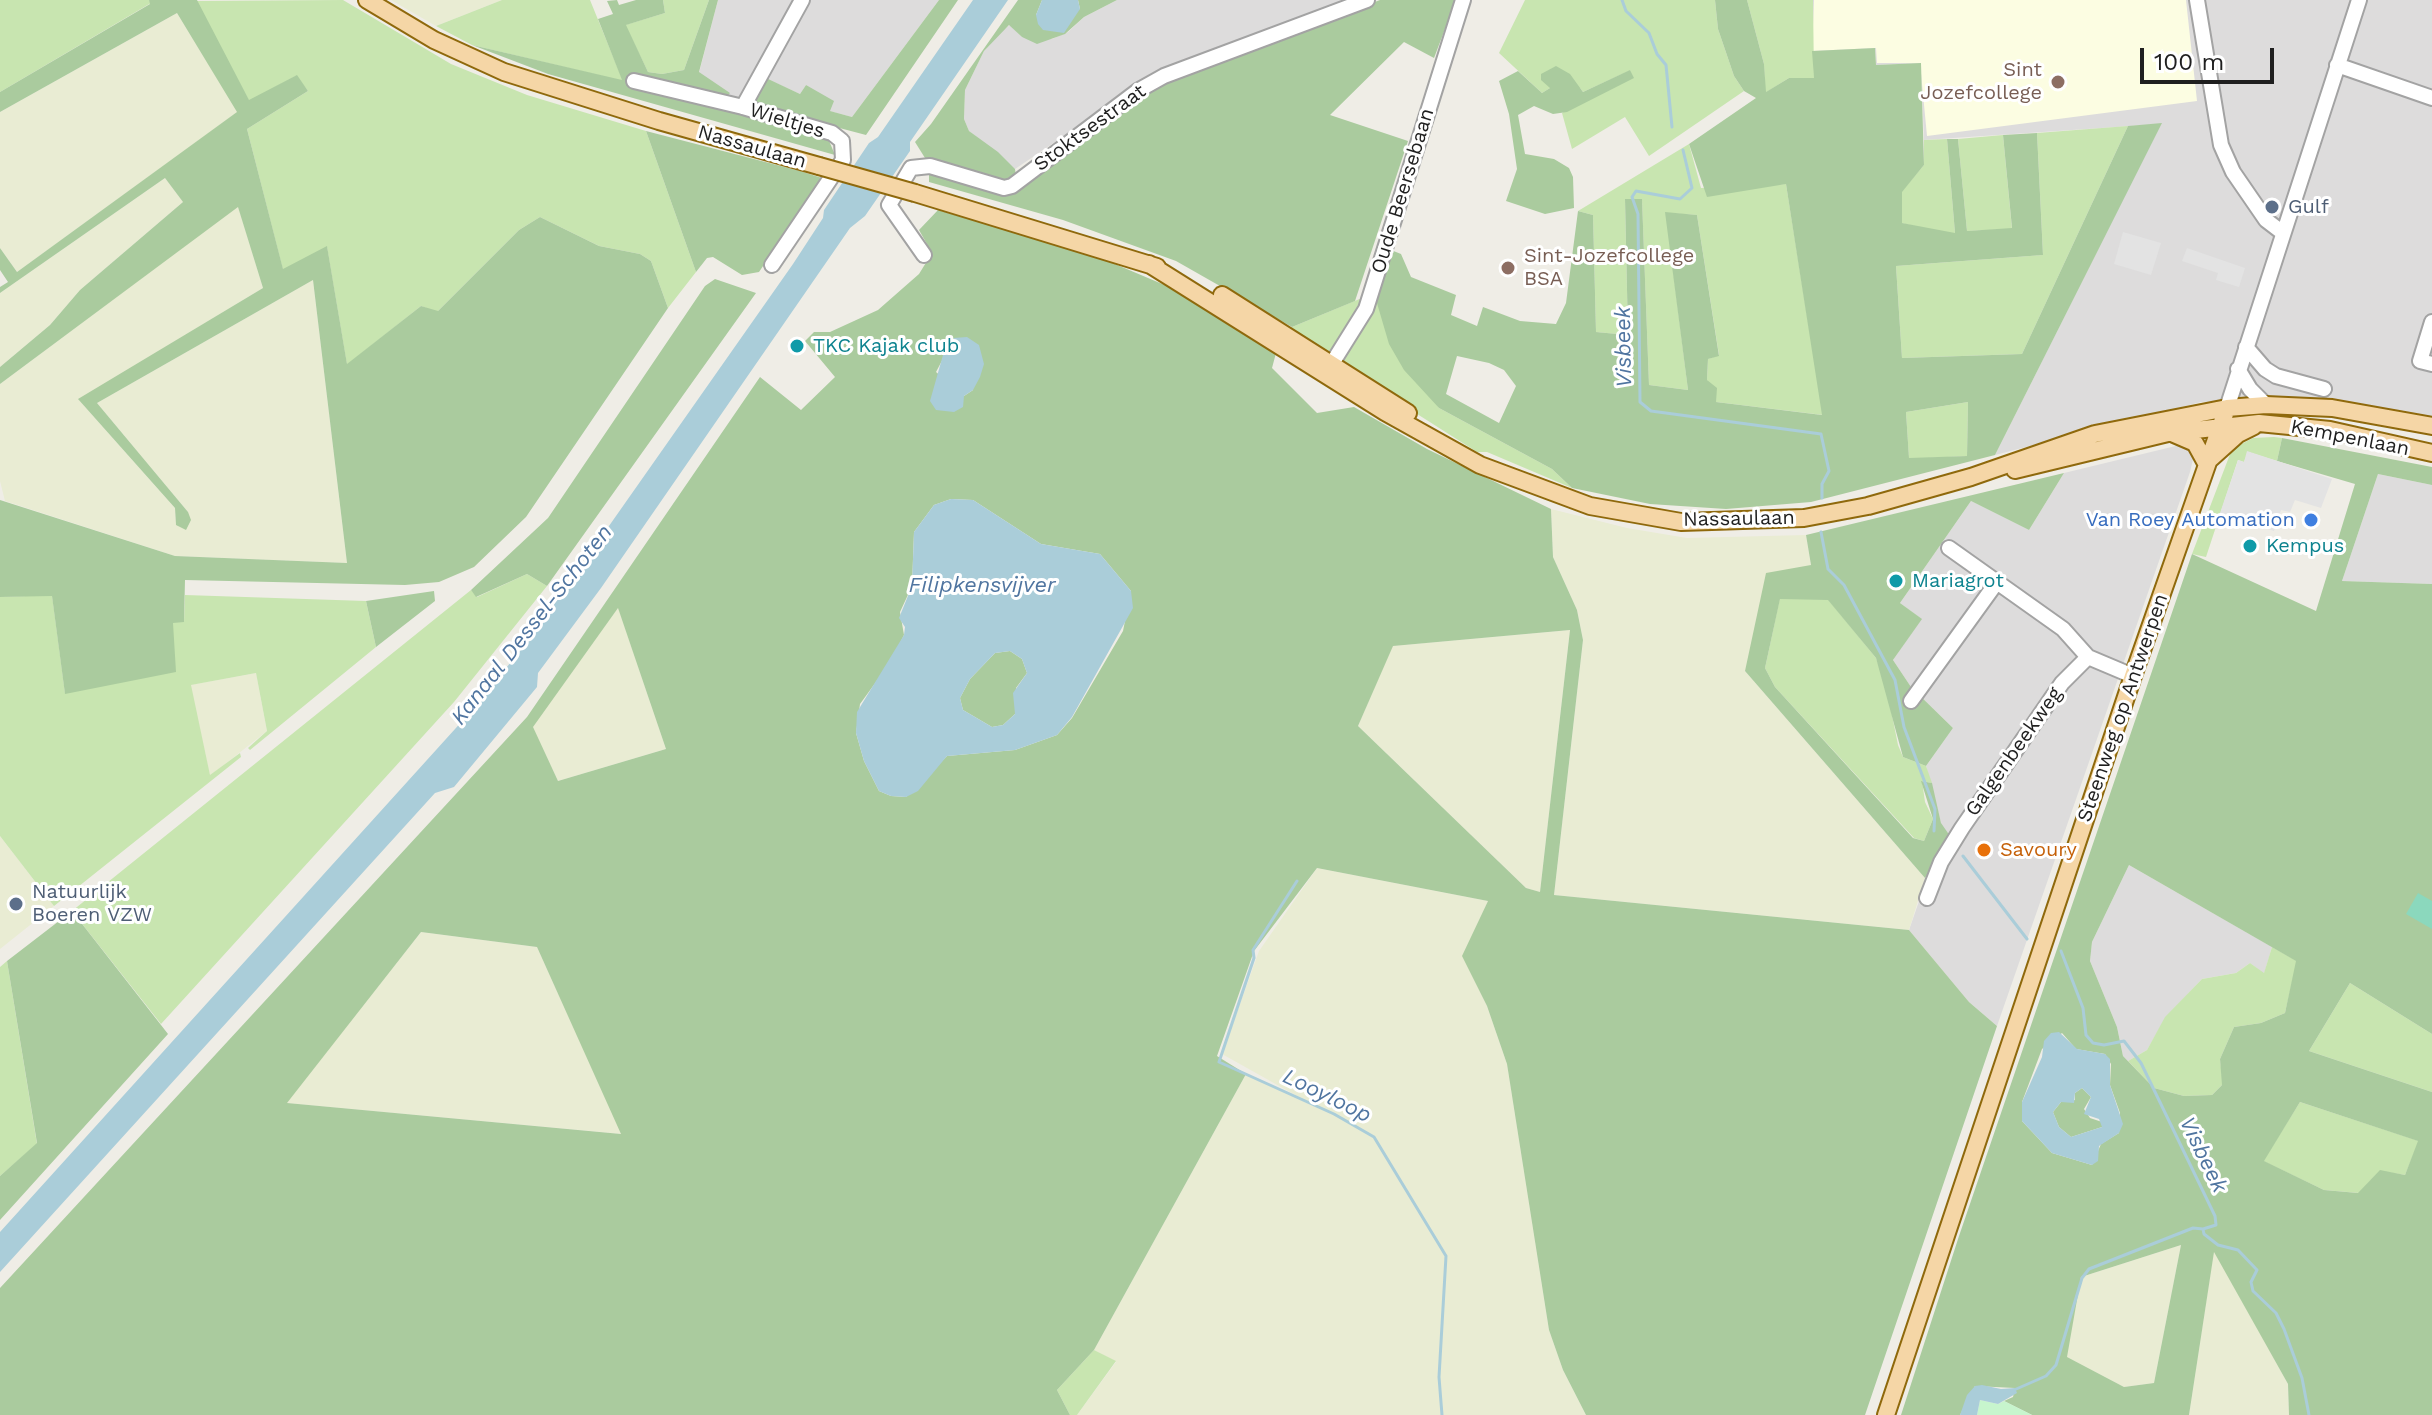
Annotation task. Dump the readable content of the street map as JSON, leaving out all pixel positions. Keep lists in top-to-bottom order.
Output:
{
  "streets": {
    "main road": ["Nassaulaan", "Kempenlaan", "Steenweg op Antwerpen"],
    "street": [
      "Wieltjes",
      "Stoktsestraat",
      "Oude Beersebaan",
      "Galgenbeekweg"
    ]
  },
  "crossings": [
    ["Nassaulaan", "Oude Beersebaan"],
    ["Nassaulaan", "Kempenlaan"],
    ["Nassaulaan", "Steenweg op Antwerpen"],
    ["Kempenlaan", "Steenweg op Antwerpen"]
  ],
  "water": [
    "Visbeek",
    "Filipkensvijver",
    "Kanaal Dessel-Schoten",
    "Looyloop"
  ],
  "places": [
    "Sint Jozefcollege",
    "Gulf",
    "Sint-Jozefcollege BSA",
    "TKC Kajak club",
    "Van Roey Automation",
    "Kempus",
    "Mariagrot",
    "Savoury",
    "Natuurlijk Boeren VZW"
  ],
  "scale_bar": "100 m"
}
